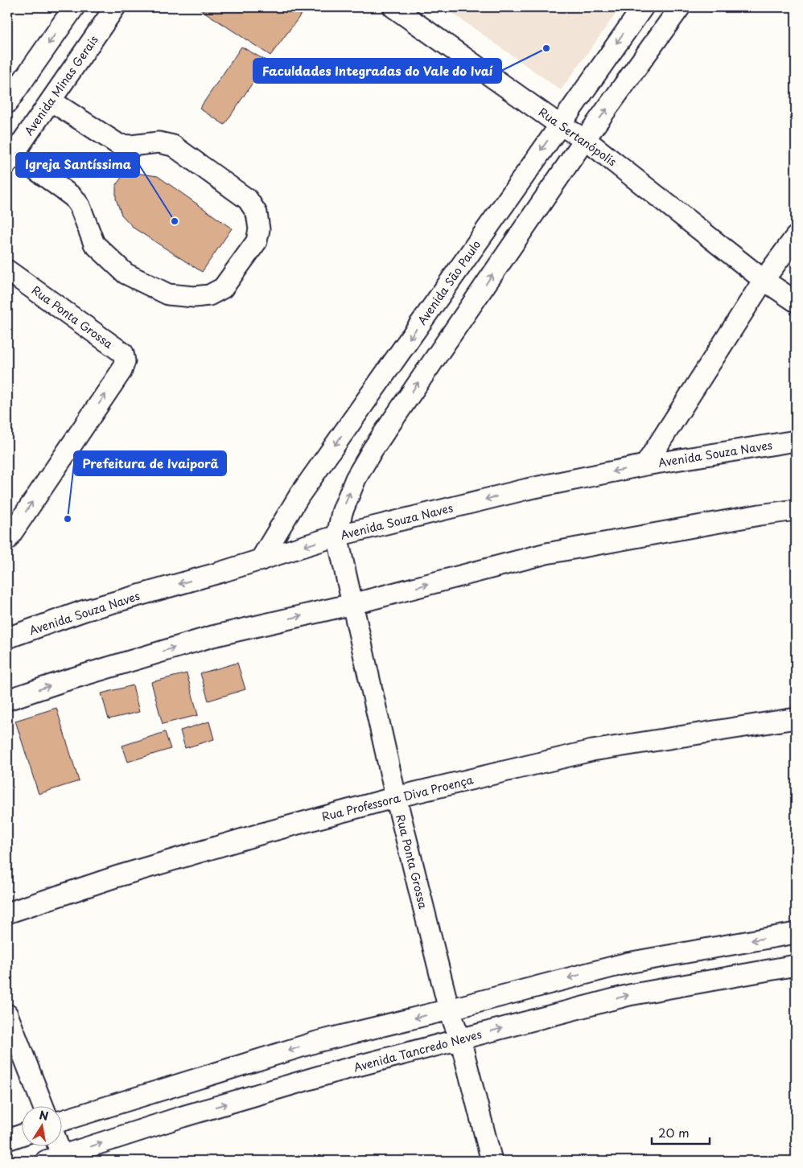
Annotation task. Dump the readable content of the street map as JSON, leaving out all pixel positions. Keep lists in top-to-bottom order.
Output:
{
  "streets": {
    "street": [
      "Avenida Minas Gerais",
      "Rua Sertanópolis",
      "Avenida São Paulo",
      "Rua Ponta Grossa",
      "Avenida Souza Naves",
      "Rua Professora Diva Proença",
      "Avenida Tancredo Neves"
    ]
  },
  "crossings": [
    ["Rua Sertanópolis", "Avenida São Paulo"],
    ["Avenida São Paulo", "Avenida Souza Naves"],
    ["Rua Ponta Grossa", "Avenida Souza Naves"],
    ["Rua Ponta Grossa", "Rua Professora Diva Proença"],
    ["Rua Ponta Grossa", "Avenida Tancredo Neves"]
  ],
  "places": ["Faculdades Integradas do Vale do Ivaí", "Igreja Santíssima", "Prefeitura de Ivaiporã"],
  "scale_bar": "20 m",
  "north": "top"
}
